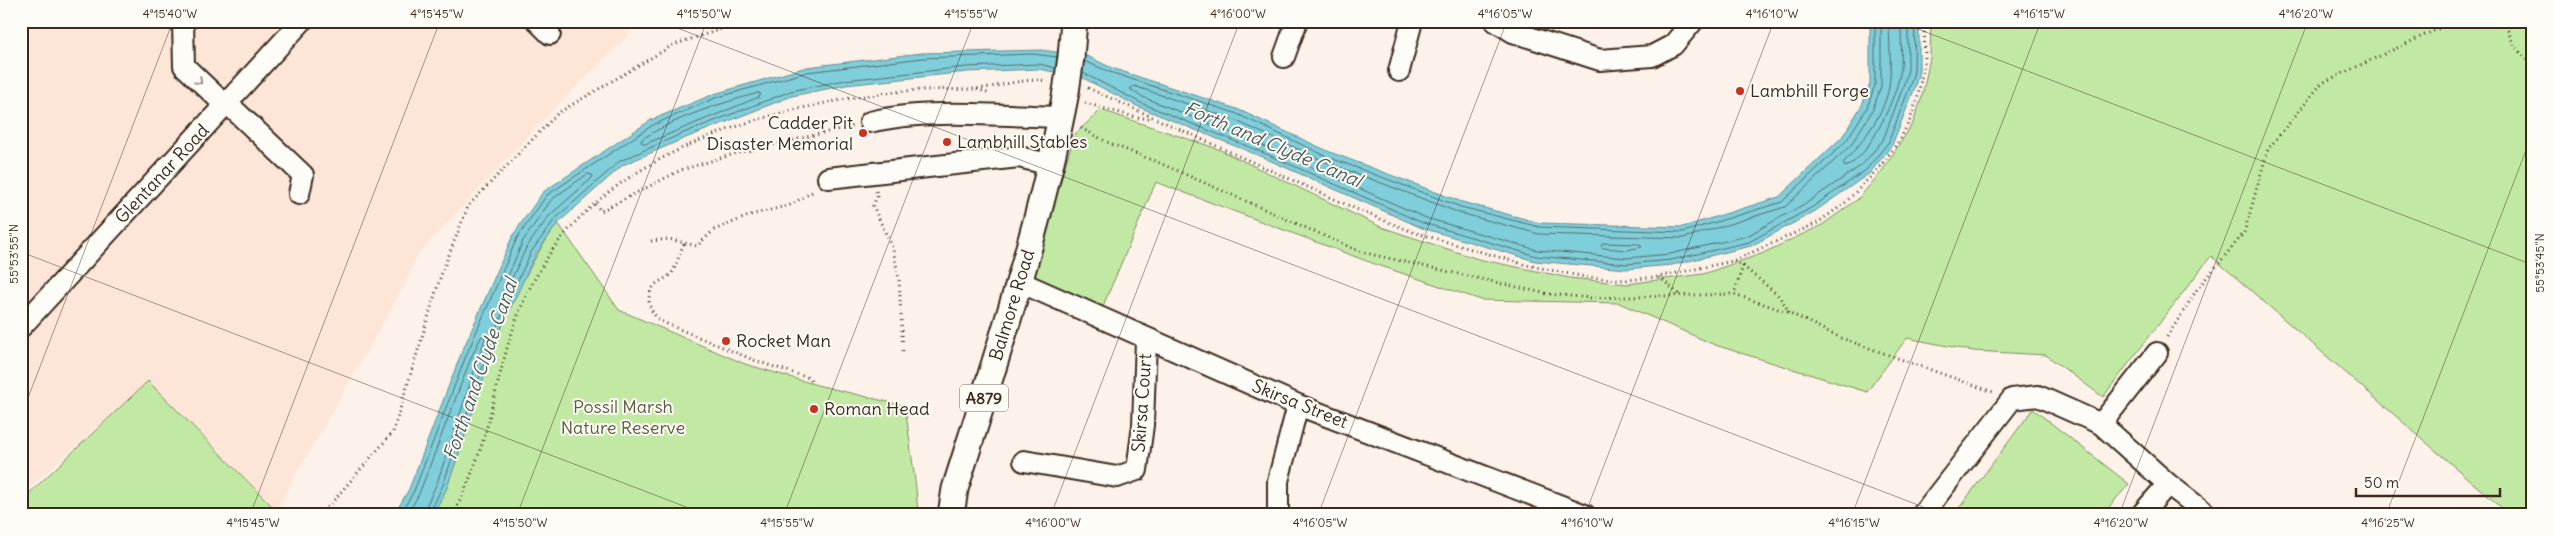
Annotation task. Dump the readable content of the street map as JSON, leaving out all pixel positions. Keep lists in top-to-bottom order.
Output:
{
  "streets": {
    "main road": ["Balmore Road", "A879"],
    "street": ["Glentanar Road", "Skirsa Court", "Skirsa Street"]
  },
  "crossings": [
    ["Balmore Road", "A879"],
    ["Balmore Road", "Skirsa Street"],
    ["Skirsa Court", "Skirsa Street"]
  ],
  "water": ["Forth and Clyde Canal"],
  "parks": ["Possil Marsh Nature Reserve"],
  "places": [
    "Lambhill Forge",
    "Cadder Pit Disaster Memorial",
    "Lambhill Stables",
    "Rocket Man",
    "Roman Head"
  ],
  "scale_bar": "50 m",
  "coordinates": [
    "4°15'40\"W",
    "4°15'45\"W",
    "4°15'50\"W",
    "4°15'55\"W",
    "4°16'00\"W",
    "4°16'05\"W",
    "4°16'10\"W",
    "4°16'15\"W",
    "4°16'20\"W",
    "55°53'55\"N",
    "55°53'45\"N",
    "4°16'25\"W"
  ]
}
